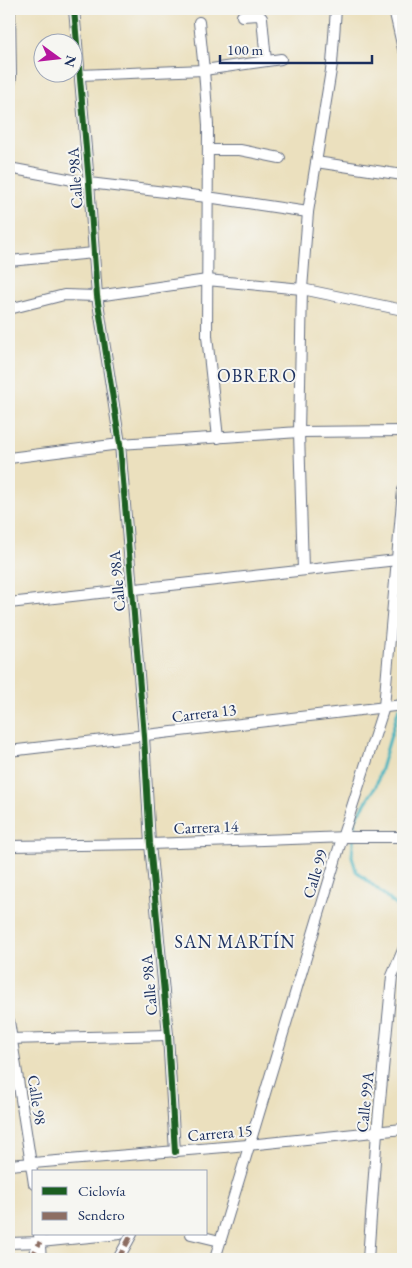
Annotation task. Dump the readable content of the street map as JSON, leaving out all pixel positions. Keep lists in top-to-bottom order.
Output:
{
  "streets": {
    "street": [
      "Calle 98A",
      "Carrera 13",
      "Carrera 14",
      "Calle 99",
      "Calle 98",
      "Calle 99A",
      "Carrera 15"
    ]
  },
  "crossings": [
    ["Calle 98A", "Carrera 13"],
    ["Calle 98A", "Carrera 14"],
    ["Calle 98A", "Carrera 15"],
    ["Carrera 13", "Calle 99"],
    ["Carrera 14", "Calle 99"],
    ["Calle 99", "Carrera 15"],
    ["Calle 98", "Carrera 15"],
    ["Calle 99A", "Carrera 15"]
  ],
  "districts": ["OBRERO", "SAN MARTÍN"],
  "legend": ["Ciclovía", "Sendero"],
  "scale_bar": "100 m",
  "north": "right"
}
